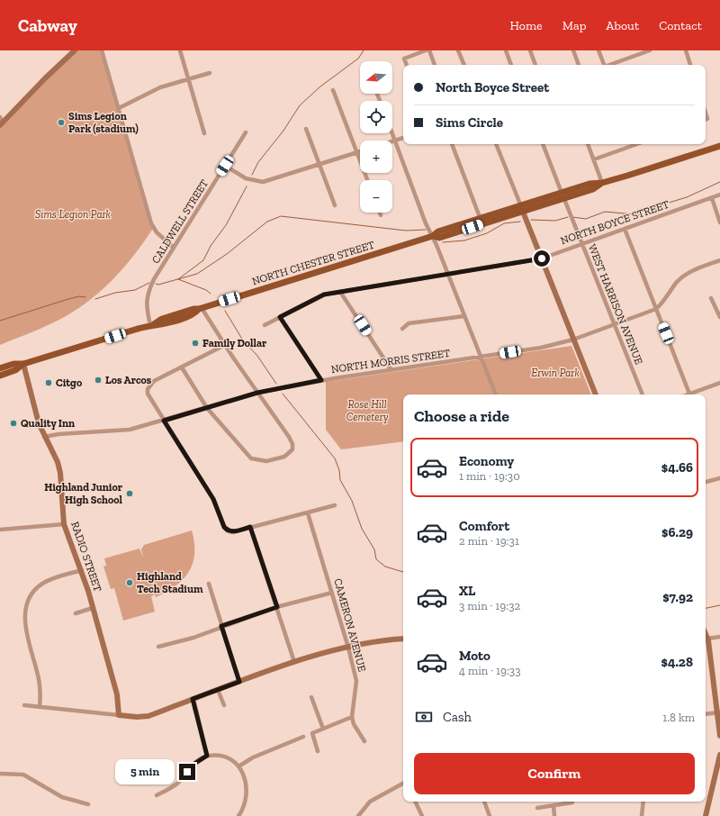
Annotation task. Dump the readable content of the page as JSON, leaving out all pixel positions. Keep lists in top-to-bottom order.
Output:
{
  "streets": {
    "main road": ["NORTH CHESTER STREET"],
    "street": [
      "CALDWELL STREET",
      "NORTH BOYCE STREET",
      "WEST HARRISON AVENUE",
      "NORTH MORRIS STREET",
      "RADIO STREET",
      "CAMERON AVENUE"
    ]
  },
  "crossings": [
    ["CALDWELL STREET", "NORTH CHESTER STREET"],
    ["NORTH BOYCE STREET", "WEST HARRISON AVENUE"],
    ["NORTH CHESTER STREET", "WEST HARRISON AVENUE"],
    ["NORTH CHESTER STREET", "RADIO STREET"],
    ["WEST HARRISON AVENUE", "NORTH MORRIS STREET"],
    ["NORTH MORRIS STREET", "RADIO STREET"]
  ],
  "parks": ["Sims Legion Park", "Erwin Park", "Rose Hill Cemetery"],
  "places": [
    "Sims Legion Park (stadium)",
    "Family Dollar",
    "Los Arcos",
    "Citgo",
    "Quality Inn",
    "Highland Junior High School",
    "Highland Tech Stadium"
  ],
  "north": "left",
  "page": {
    "header": "Cabway",
    "nav": [
      "Home",
      "Map",
      "About",
      "Contact"
    ],
    "map_buttons": ["+", "−"],
    "banner": ["North Boyce Street", "Sims Circle"],
    "heading": "Choose a ride",
    "list": [
      {
        "name": "Economy",
        "note": "1 min · 19:30",
        "value": "$4.66"
      },
      {
        "name": "Comfort",
        "note": "2 min · 19:31",
        "value": "$6.29"
      },
      {
        "name": "XL",
        "note": "3 min · 19:32",
        "value": "$7.92"
      },
      {
        "name": "Moto",
        "note": "4 min · 19:33",
        "value": "$4.28"
      }
    ],
    "pay": ["Cash", "1.8 km"],
    "buttons": "Confirm",
    "bubble": "5 min"
  }
}
